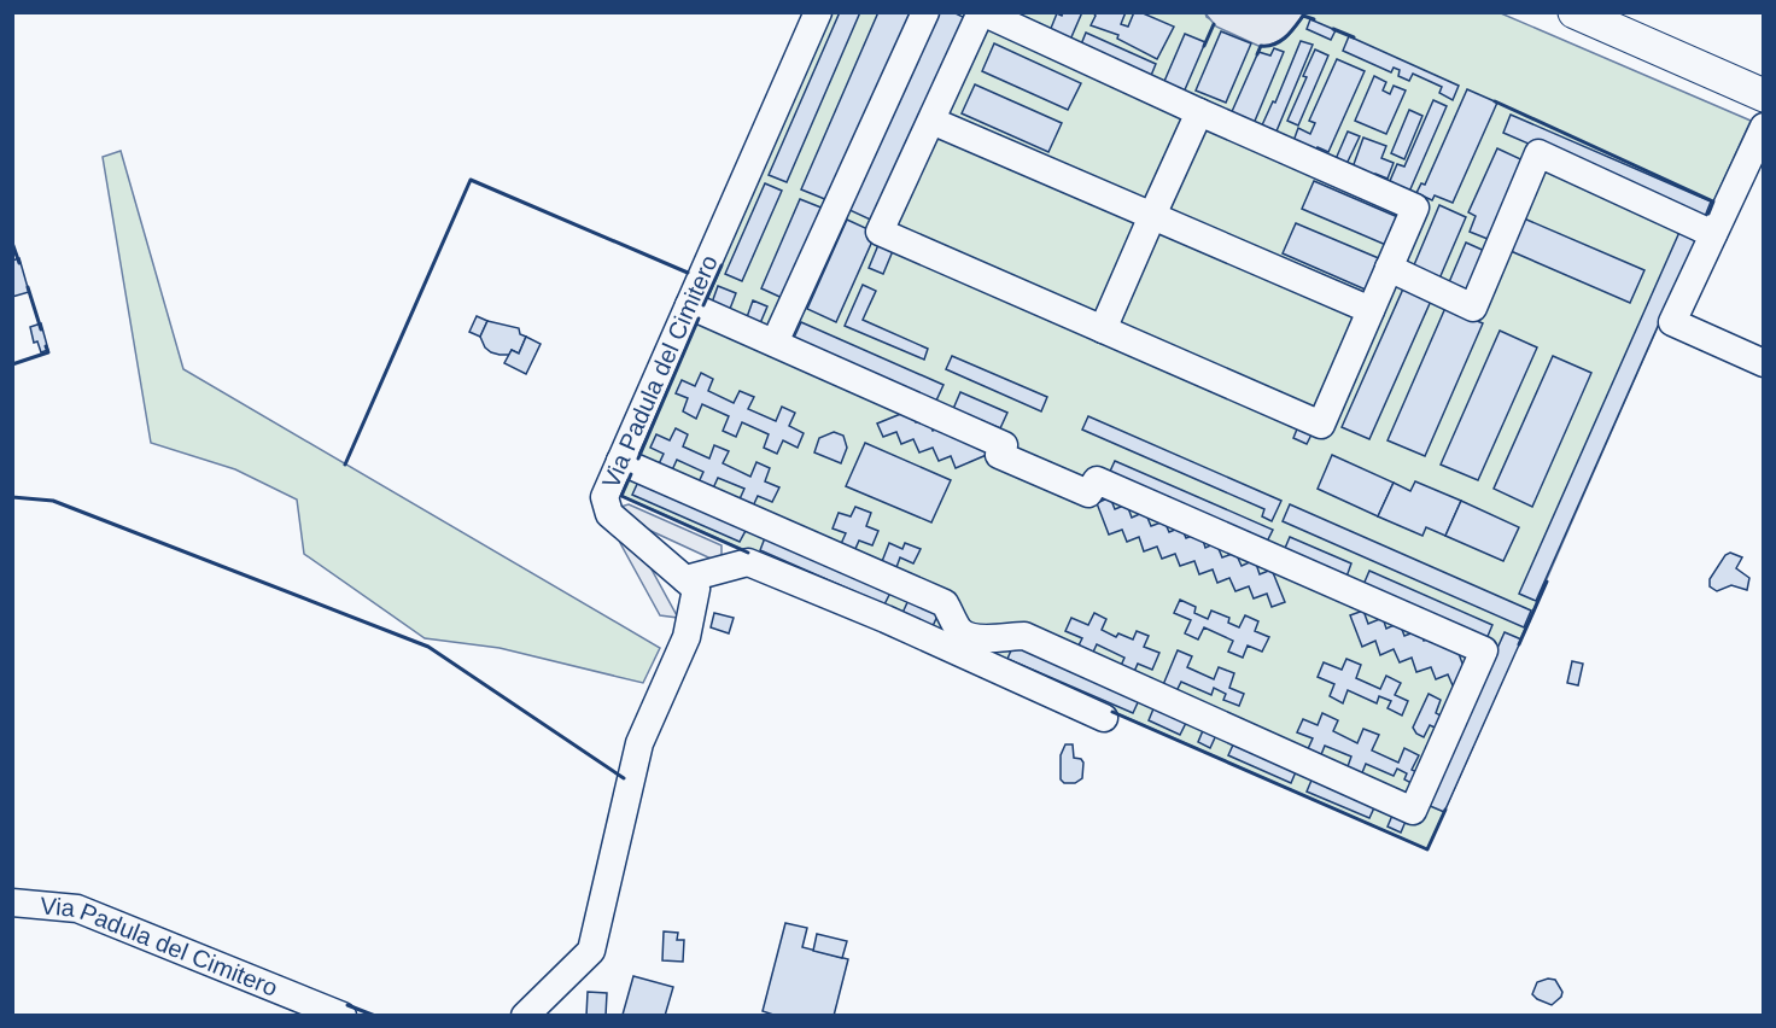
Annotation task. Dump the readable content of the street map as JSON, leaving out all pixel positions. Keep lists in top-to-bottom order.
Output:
{
  "streets": {
    "street": ["Via Padula del Cimitero"]
  }
}
